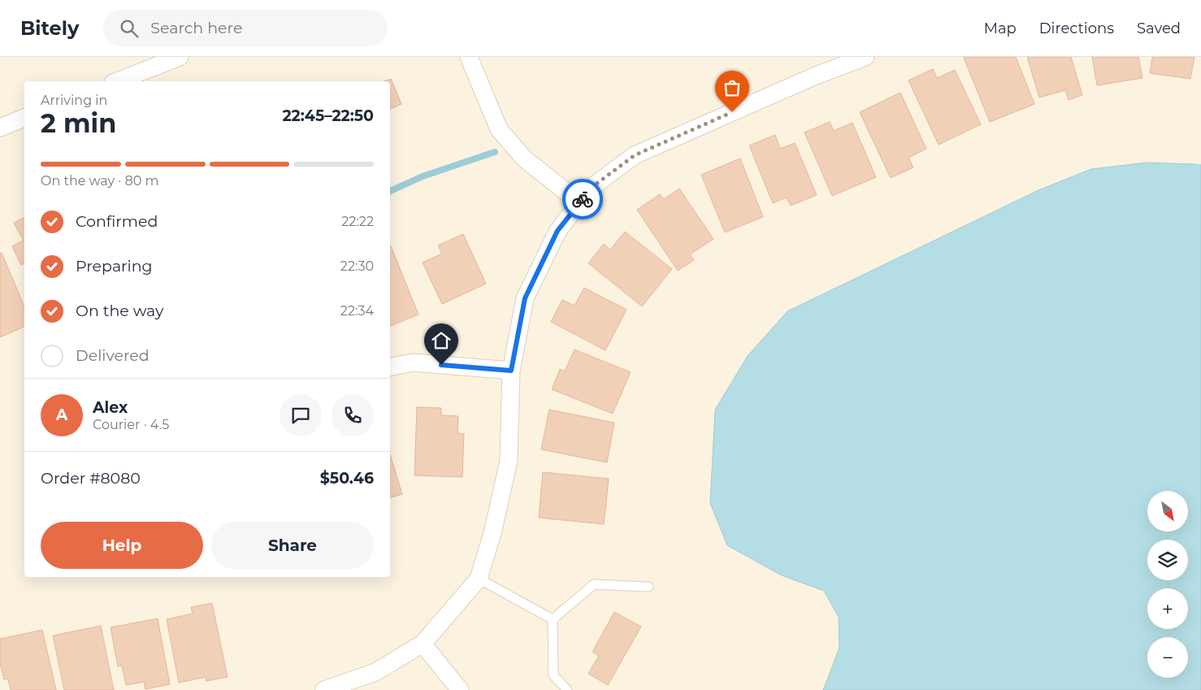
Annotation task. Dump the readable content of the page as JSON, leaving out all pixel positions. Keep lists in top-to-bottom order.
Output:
{
  "north": "bottom right",
  "page": {
    "header": "Bitely",
    "search": "Search here",
    "nav": ["Map", "Directions", "Saved"],
    "heading": ["2 min", "Arriving in", "22:45–22:50"],
    "panel": [
      "Alex",
      "Courier · 4.5",
      "Order #8080",
      "$50.46"
    ],
    "bar": "On the way · 80 m",
    "list": [
      ["Confirmed", "22:22"],
      ["Preparing", "22:30"],
      ["On the way", "22:34"],
      "Delivered"
    ],
    "round": "A",
    "map_buttons": ["+", "−"],
    "buttons": ["Help", "Share"]
  }
}
